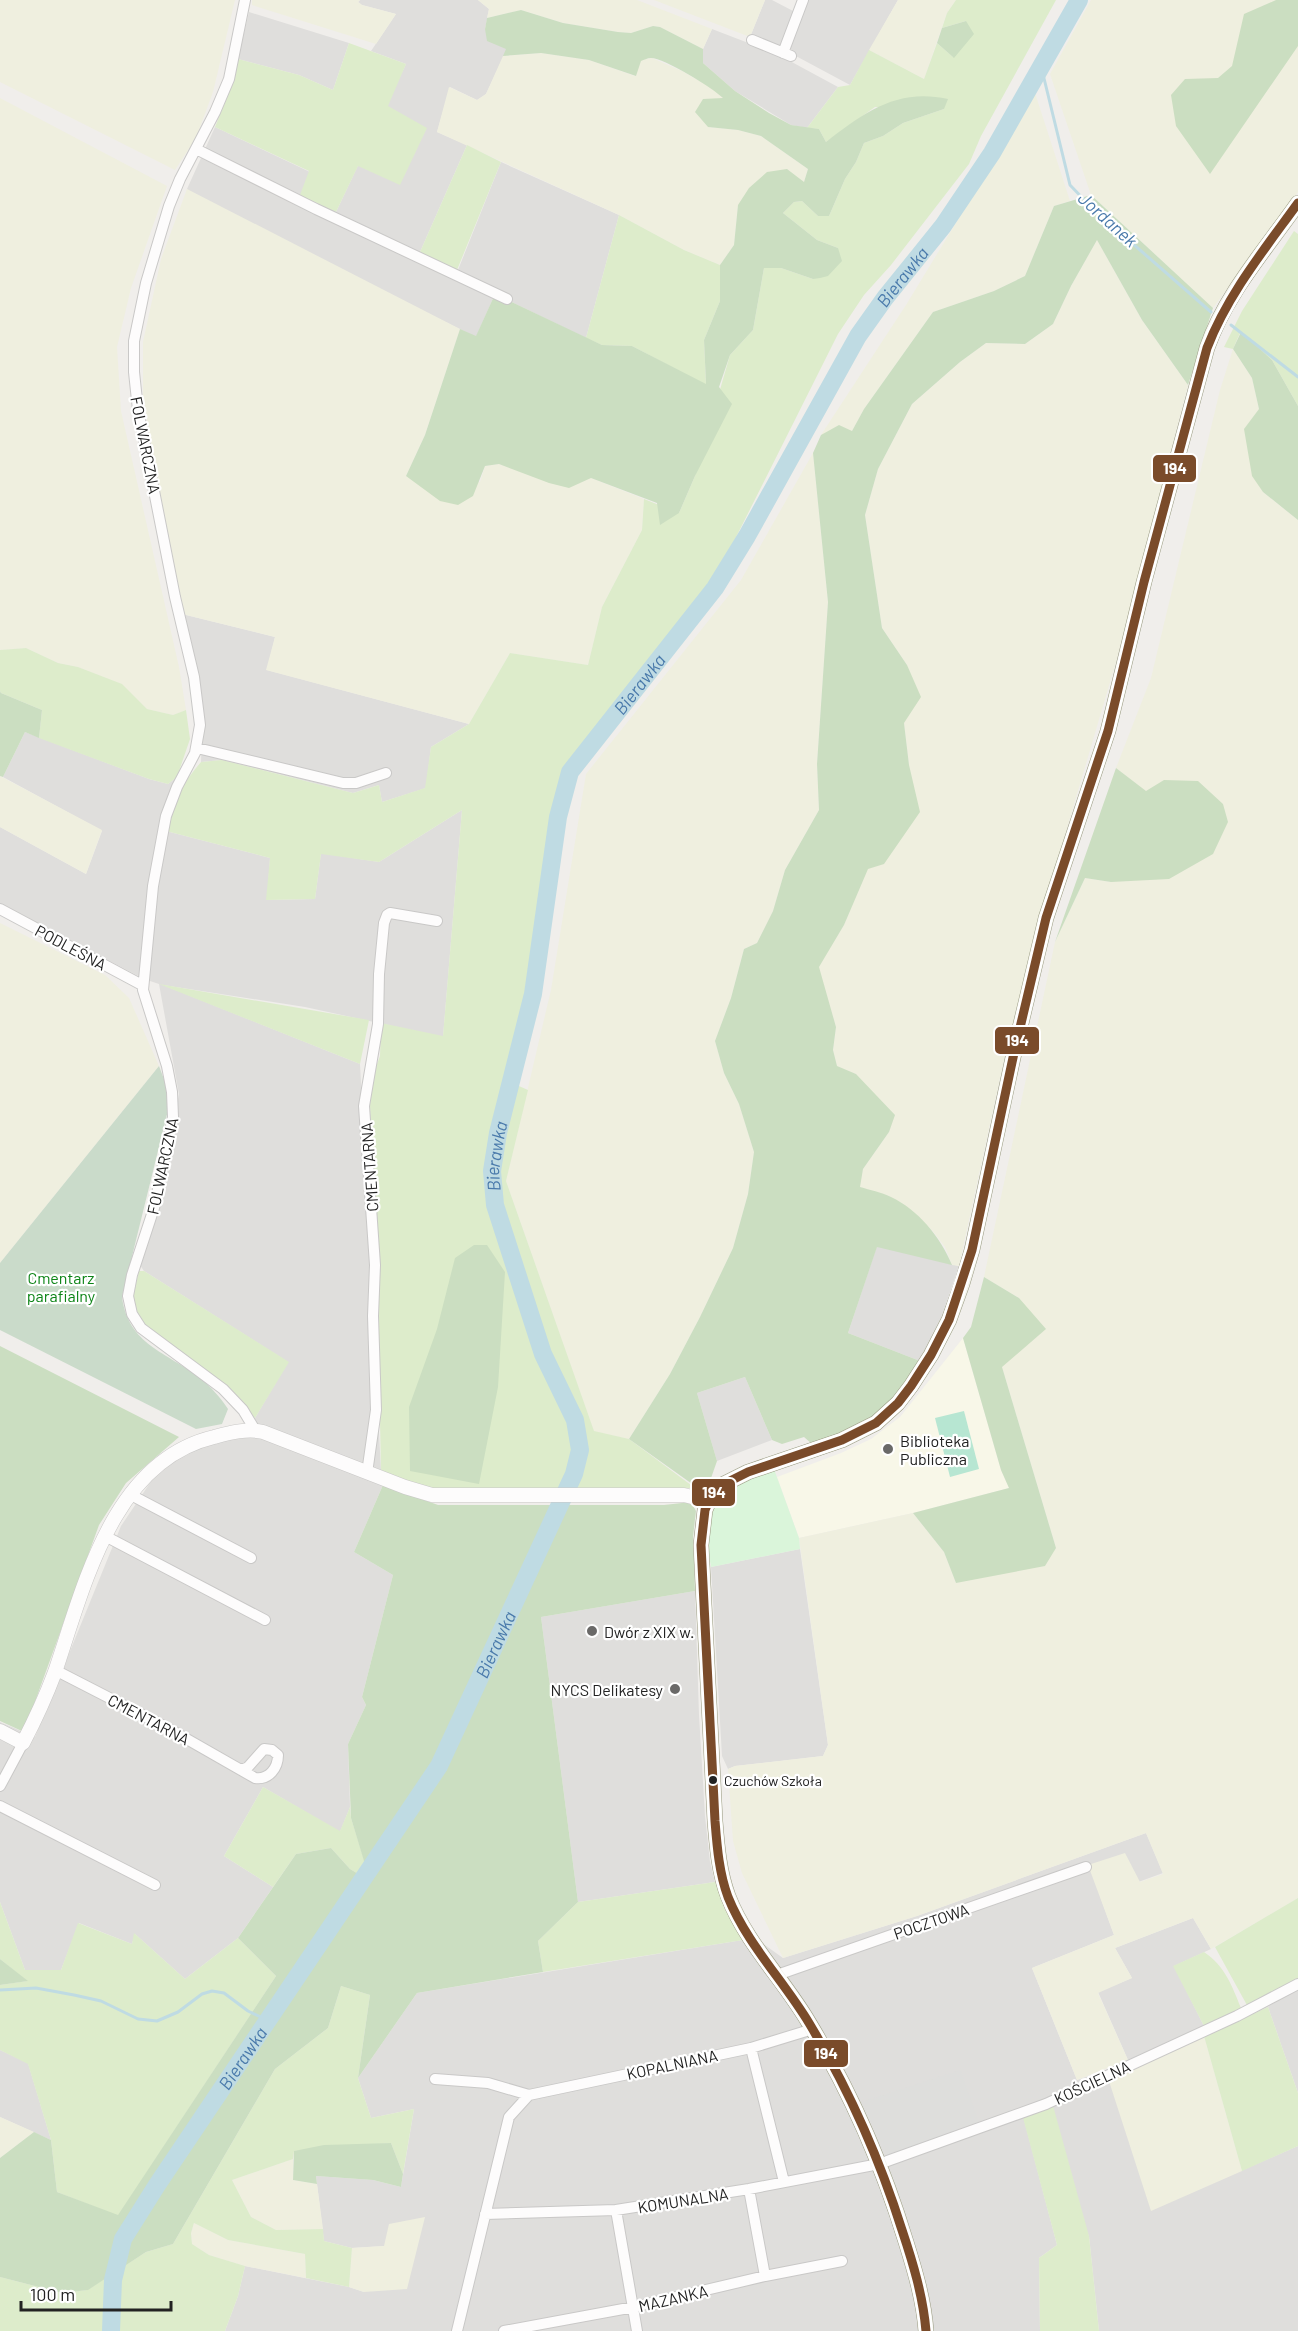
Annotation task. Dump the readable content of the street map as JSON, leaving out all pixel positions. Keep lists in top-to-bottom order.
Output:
{
  "streets": {
    "street": [
      "FOLWARCZNA",
      "PODLEŚNA",
      "CMENTARNA",
      "POCZTOWA",
      "KOPALNIANA",
      "KOŚCIELNA",
      "KOMUNALNA",
      "MAZANKA"
    ]
  },
  "crossings": [
    ["FOLWARCZNA", "PODLEŚNA"],
    ["KOŚCIELNA", "KOMUNALNA"]
  ],
  "water": ["Jordanek", "Bierawka"],
  "parks": ["Cmentarz parafialny"],
  "places": [
    "Biblioteka Publiczna",
    "Dwór z XIX w.",
    "NYCS Delikatesy",
    "Czuchów Szkoła"
  ],
  "lines": ["transit line 194"],
  "scale_bar": "100 m"
}
